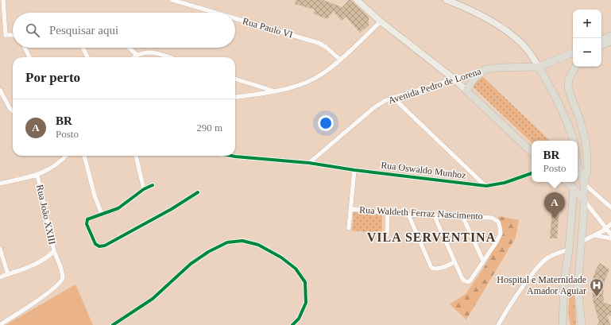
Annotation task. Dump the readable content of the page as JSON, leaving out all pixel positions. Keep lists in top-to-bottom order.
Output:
{
  "streets": {
    "main road": ["Avenida Pedro de Lorena"],
    "street": [
      "Rua Paulo VI",
      "Rua Oswaldo Munhoz",
      "Rua Waldeth Ferraz Nascimento",
      "Rua João XXIII"
    ]
  },
  "crossings": [
    ["Avenida Pedro de Lorena", "Rua Oswaldo Munhoz"]
  ],
  "districts": ["VILA SERVENTINA"],
  "places": {
    "hospital": ["Hospital e Maternidade Amador Aguiar"]
  },
  "page": {
    "map_buttons": ["+", "−"],
    "search": "Pesquisar aqui",
    "heading": "Por perto",
    "list": [
      {
        "mark": "A",
        "name": "BR",
        "note": "Posto",
        "value": "290 m"
      }
    ],
    "popup": ["BR", "Posto"],
    "pins": "A"
  }
}
